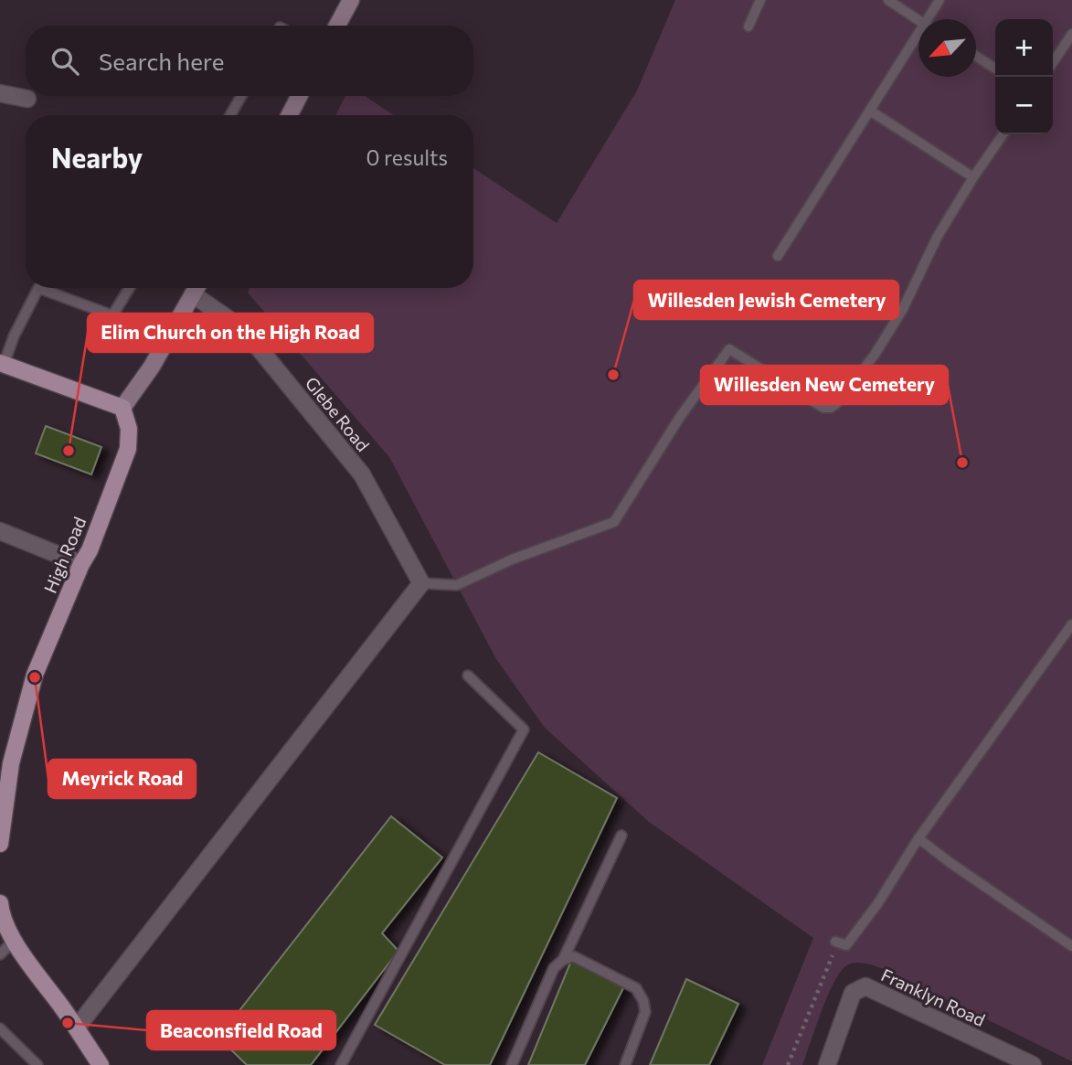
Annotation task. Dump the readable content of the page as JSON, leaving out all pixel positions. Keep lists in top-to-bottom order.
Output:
{
  "streets": {
    "main road": ["High Road"],
    "street": ["Glebe Road", "Franklyn Road"]
  },
  "places": [
    "Willesden Jewish Cemetery",
    "Elim Church on the High Road",
    "Willesden New Cemetery",
    "Meyrick Road",
    "Beaconsfield Road"
  ],
  "north": "bottom left",
  "page": {
    "map_buttons": ["+", "−"],
    "search": "Search here",
    "heading": ["Nearby", "0 results"]
  }
}
